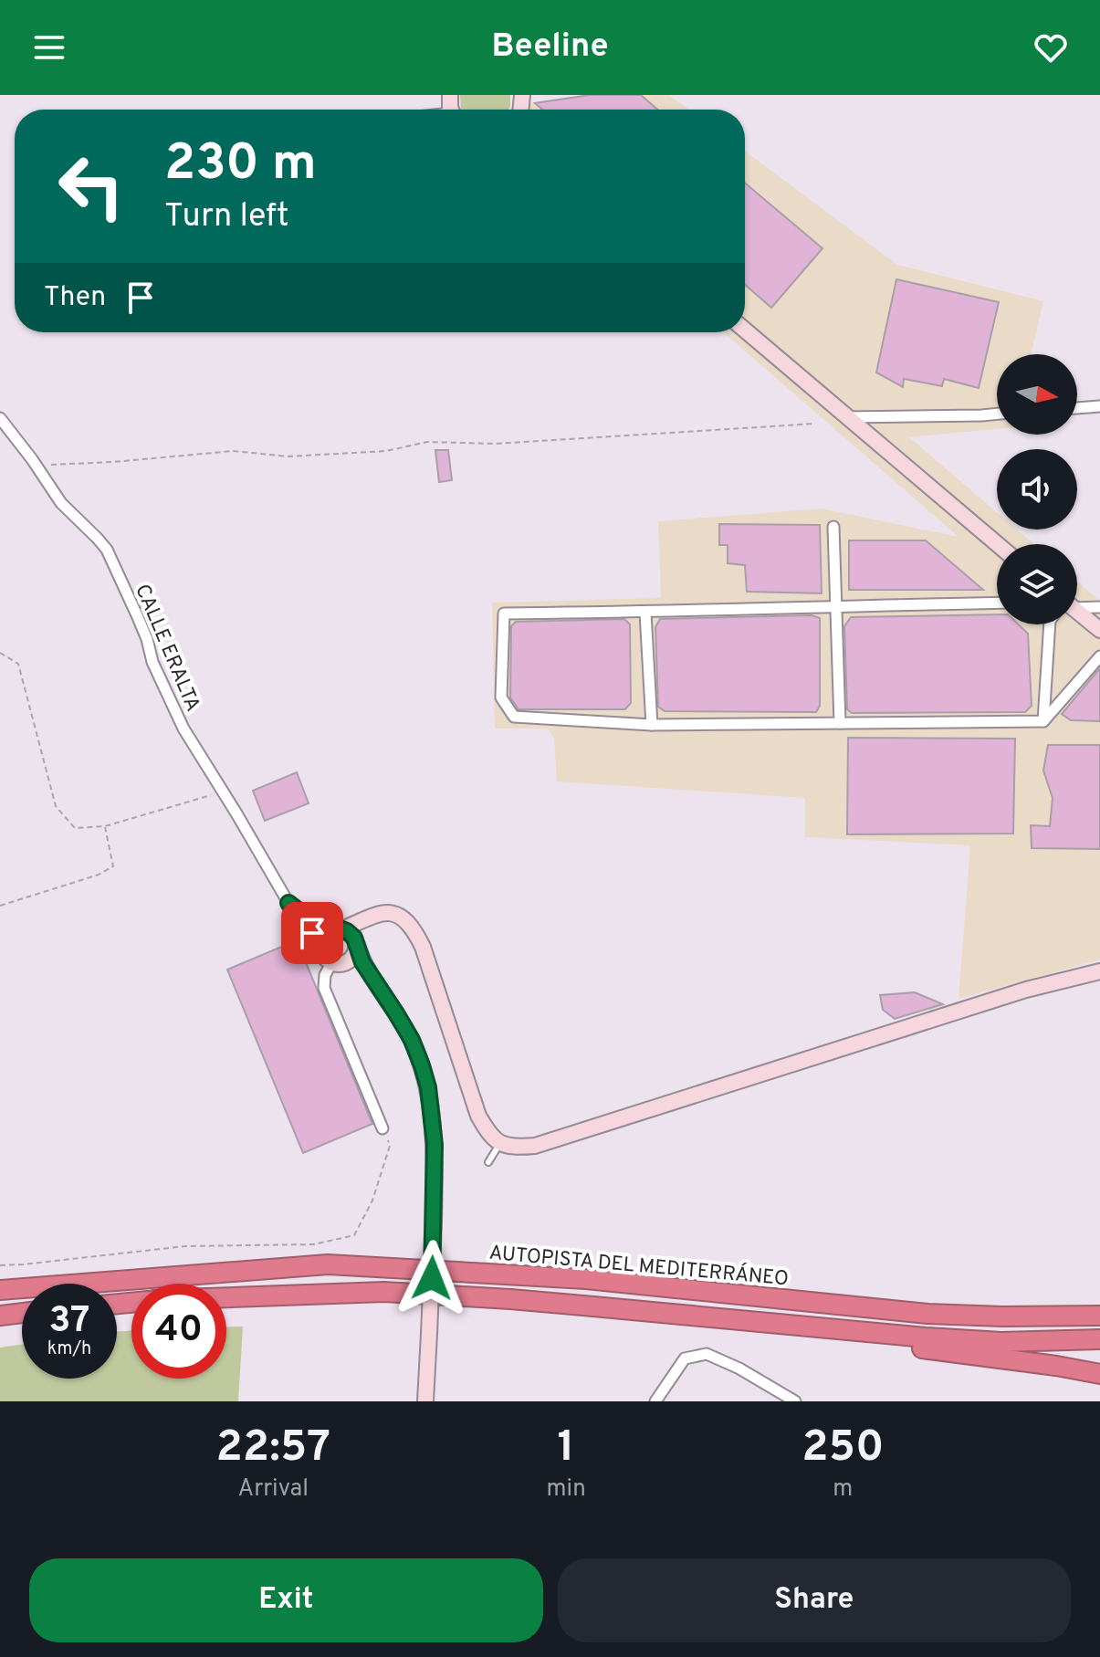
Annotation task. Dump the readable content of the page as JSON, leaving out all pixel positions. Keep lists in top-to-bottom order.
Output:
{
  "streets": {
    "highway": ["AUTOPISTA DEL MEDITERRÁNEO"],
    "street": ["CALLE ERALTA"]
  },
  "north": "right",
  "page": {
    "header": "Beeline",
    "turn": ["230 m", "Turn left"],
    "then": "Then",
    "speed": "37 km/h",
    "limit": "40",
    "eta": [
      "22:57",
      "Arrival",
      "1",
      "min",
      "250",
      "m"
    ],
    "buttons": ["Exit", "Share"]
  }
}
